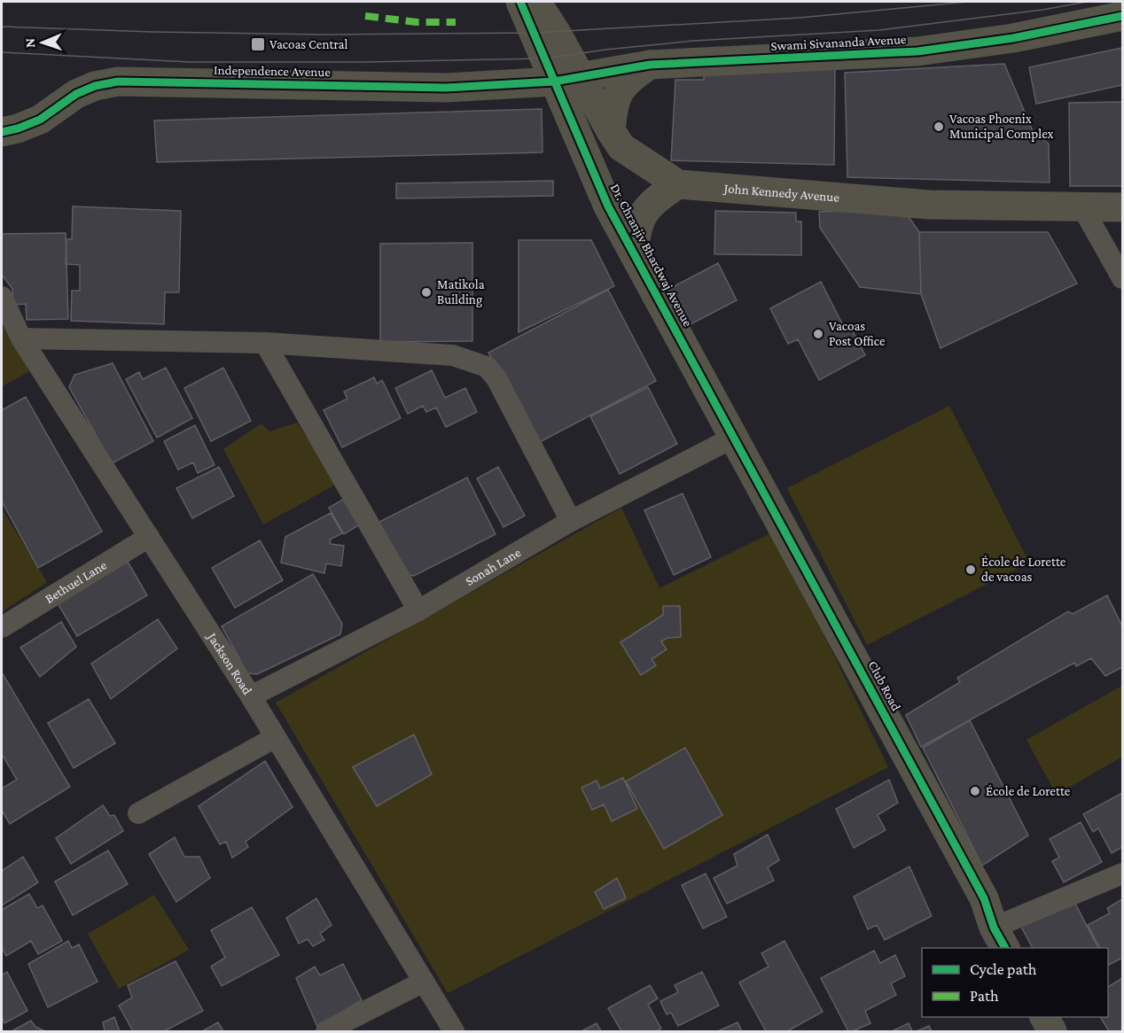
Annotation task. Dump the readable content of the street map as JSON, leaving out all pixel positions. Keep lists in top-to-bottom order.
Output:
{
  "streets": {
    "street": [
      "Swami Sivananda Avenue",
      "Independence Avenue",
      "John Kennedy Avenue",
      "Dr. Chranjiv Bhardwaj Avenue",
      "Sonah Lane",
      "Bethuel Lane",
      "Jackson Road",
      "Club Road"
    ]
  },
  "crossings": [
    ["Swami Sivananda Avenue", "Independence Avenue"],
    ["Swami Sivananda Avenue", "John Kennedy Avenue"],
    ["Swami Sivananda Avenue", "Dr. Chranjiv Bhardwaj Avenue"],
    ["Independence Avenue", "John Kennedy Avenue"],
    ["Independence Avenue", "Dr. Chranjiv Bhardwaj Avenue"],
    ["John Kennedy Avenue", "Dr. Chranjiv Bhardwaj Avenue"],
    ["Dr. Chranjiv Bhardwaj Avenue", "Sonah Lane"],
    ["Dr. Chranjiv Bhardwaj Avenue", "Club Road"],
    ["Sonah Lane", "Jackson Road"],
    ["Sonah Lane", "Club Road"],
    ["Bethuel Lane", "Jackson Road"]
  ],
  "places": {
    "transit": ["Vacoas Central"],
    "other": [
      "Vacoas Phoenix Municipal Complex",
      "Matikola Building",
      "Vacoas Post Office",
      "École de Lorette de vacoas",
      "École de Lorette"
    ]
  },
  "legend": ["Cycle path", "Path"],
  "north": "left"
}
